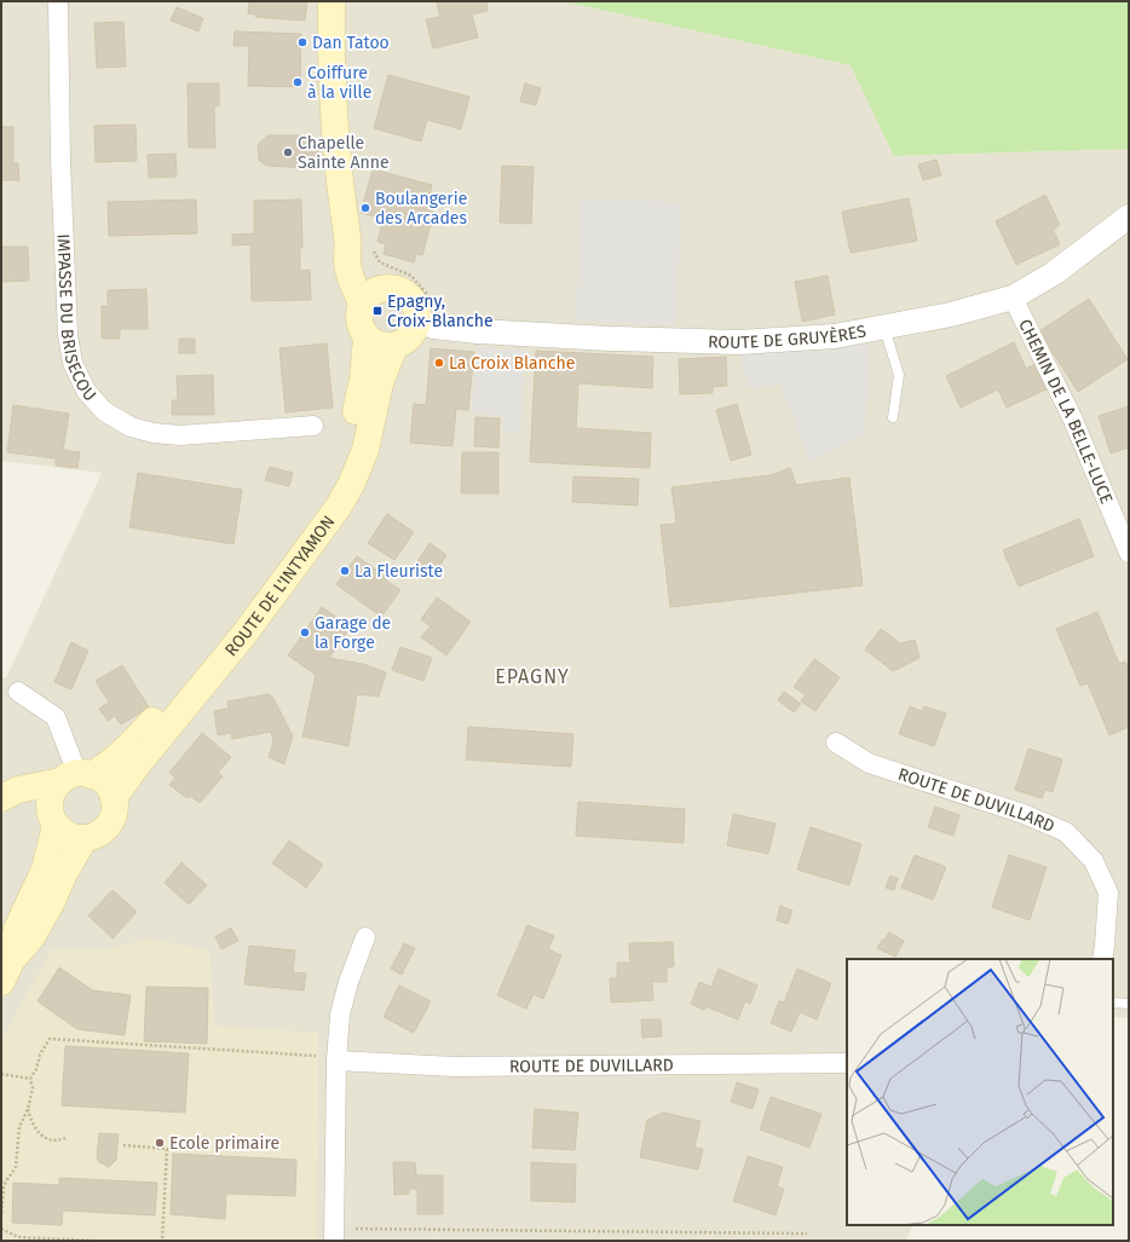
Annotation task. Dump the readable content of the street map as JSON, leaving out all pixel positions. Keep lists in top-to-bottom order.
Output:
{
  "streets": {
    "main road": ["ROUTE DE L'INTYAMON"],
    "street": [
      "IMPASSE DU BRISECOU",
      "ROUTE DE GRUYÈRES",
      "CHEMIN DE LA BELLE-LUCE",
      "ROUTE DE DUVILLARD"
    ]
  },
  "crossings": [
    ["ROUTE DE GRUYÈRES", "CHEMIN DE LA BELLE-LUCE"],
    ["ROUTE DE GRUYÈRES", "ROUTE DE L'INTYAMON"]
  ],
  "districts": ["EPAGNY"],
  "places": {
    "other": [
      "Dan Tatoo",
      "Coiffure à la ville",
      "Chapelle Sainte Anne",
      "Boulangerie des Arcades",
      "La Croix Blanche",
      "La Fleuriste",
      "Garage de la Forge",
      "Ecole primaire"
    ],
    "transit": ["Epagny, Croix-Blanche"]
  }
}
